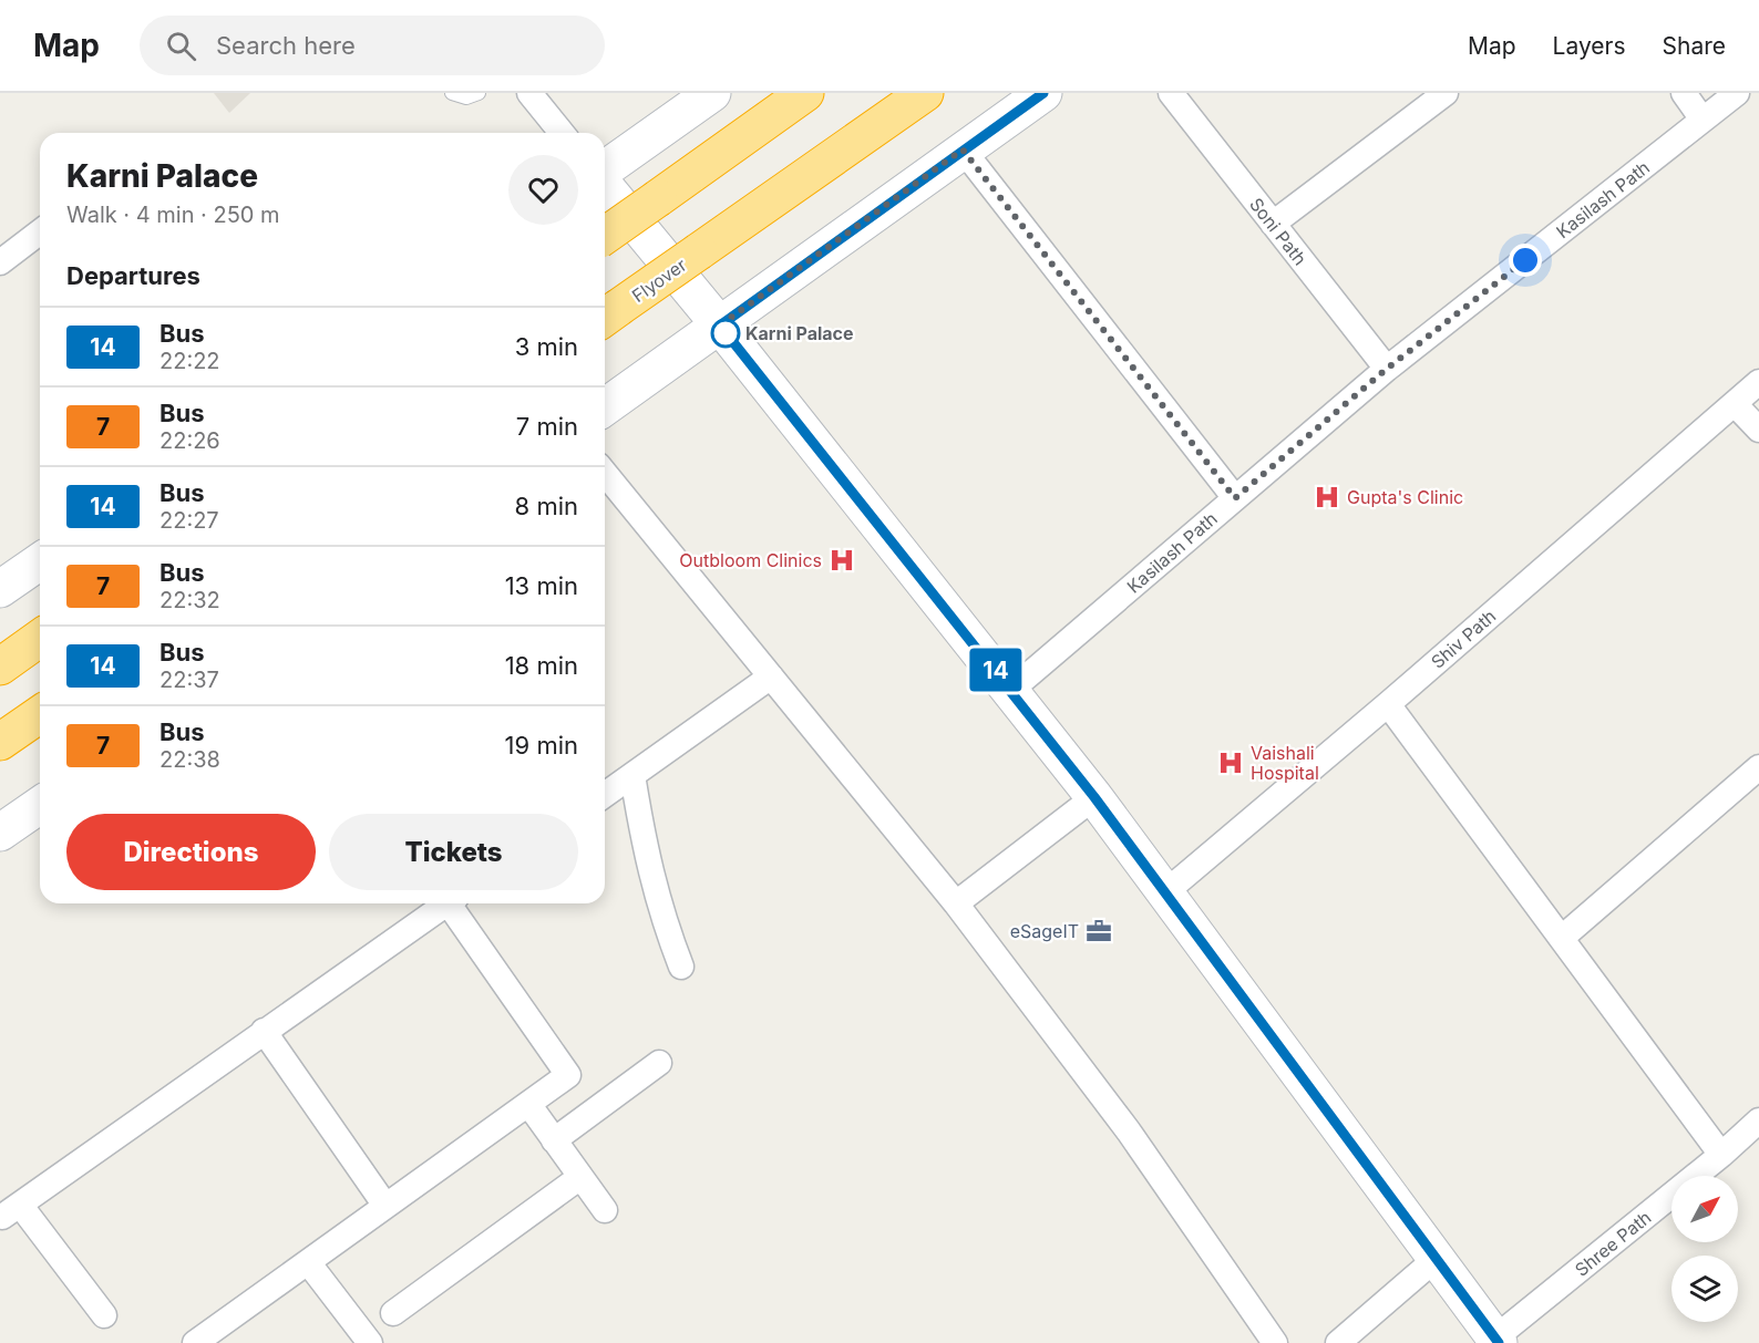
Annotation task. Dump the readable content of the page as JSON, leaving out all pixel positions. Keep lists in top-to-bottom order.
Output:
{
  "streets": {
    "highway": ["Flyover"],
    "street": [
      "Kasilash Path",
      "Soni Path",
      "Shiv Path",
      "Shree Path"
    ]
  },
  "crossings": [
    ["Kasilash Path", "Soni Path"]
  ],
  "places": {
    "other": ["Karni Palace"],
    "hospital": ["Gupta's Clinic", "Outbloom Clinics", "Vaishali Hospital"],
    "office": ["eSageIT"]
  },
  "lines": ["bus line 14"],
  "north": "top right",
  "page": {
    "header": "Map",
    "search": "Search here",
    "nav": ["Map", "Layers", "Share"],
    "on_map": "14",
    "heading": [
      ["Karni Palace", "Walk · 4 min · 250 m"],
      "Departures"
    ],
    "list": [
      {
        "mark": "14",
        "name": "Bus",
        "note": "22:22",
        "value": "3 min"
      },
      {
        "mark": "7",
        "name": "Bus",
        "note": "22:26",
        "value": "7 min"
      },
      {
        "mark": "14",
        "name": "Bus",
        "note": "22:27",
        "value": "8 min"
      },
      {
        "mark": "7",
        "name": "Bus",
        "note": "22:32",
        "value": "13 min"
      },
      {
        "mark": "14",
        "name": "Bus",
        "note": "22:37",
        "value": "18 min"
      },
      {
        "mark": "7",
        "name": "Bus",
        "note": "22:38",
        "value": "19 min"
      }
    ],
    "buttons": ["Directions", "Tickets"]
  }
}
